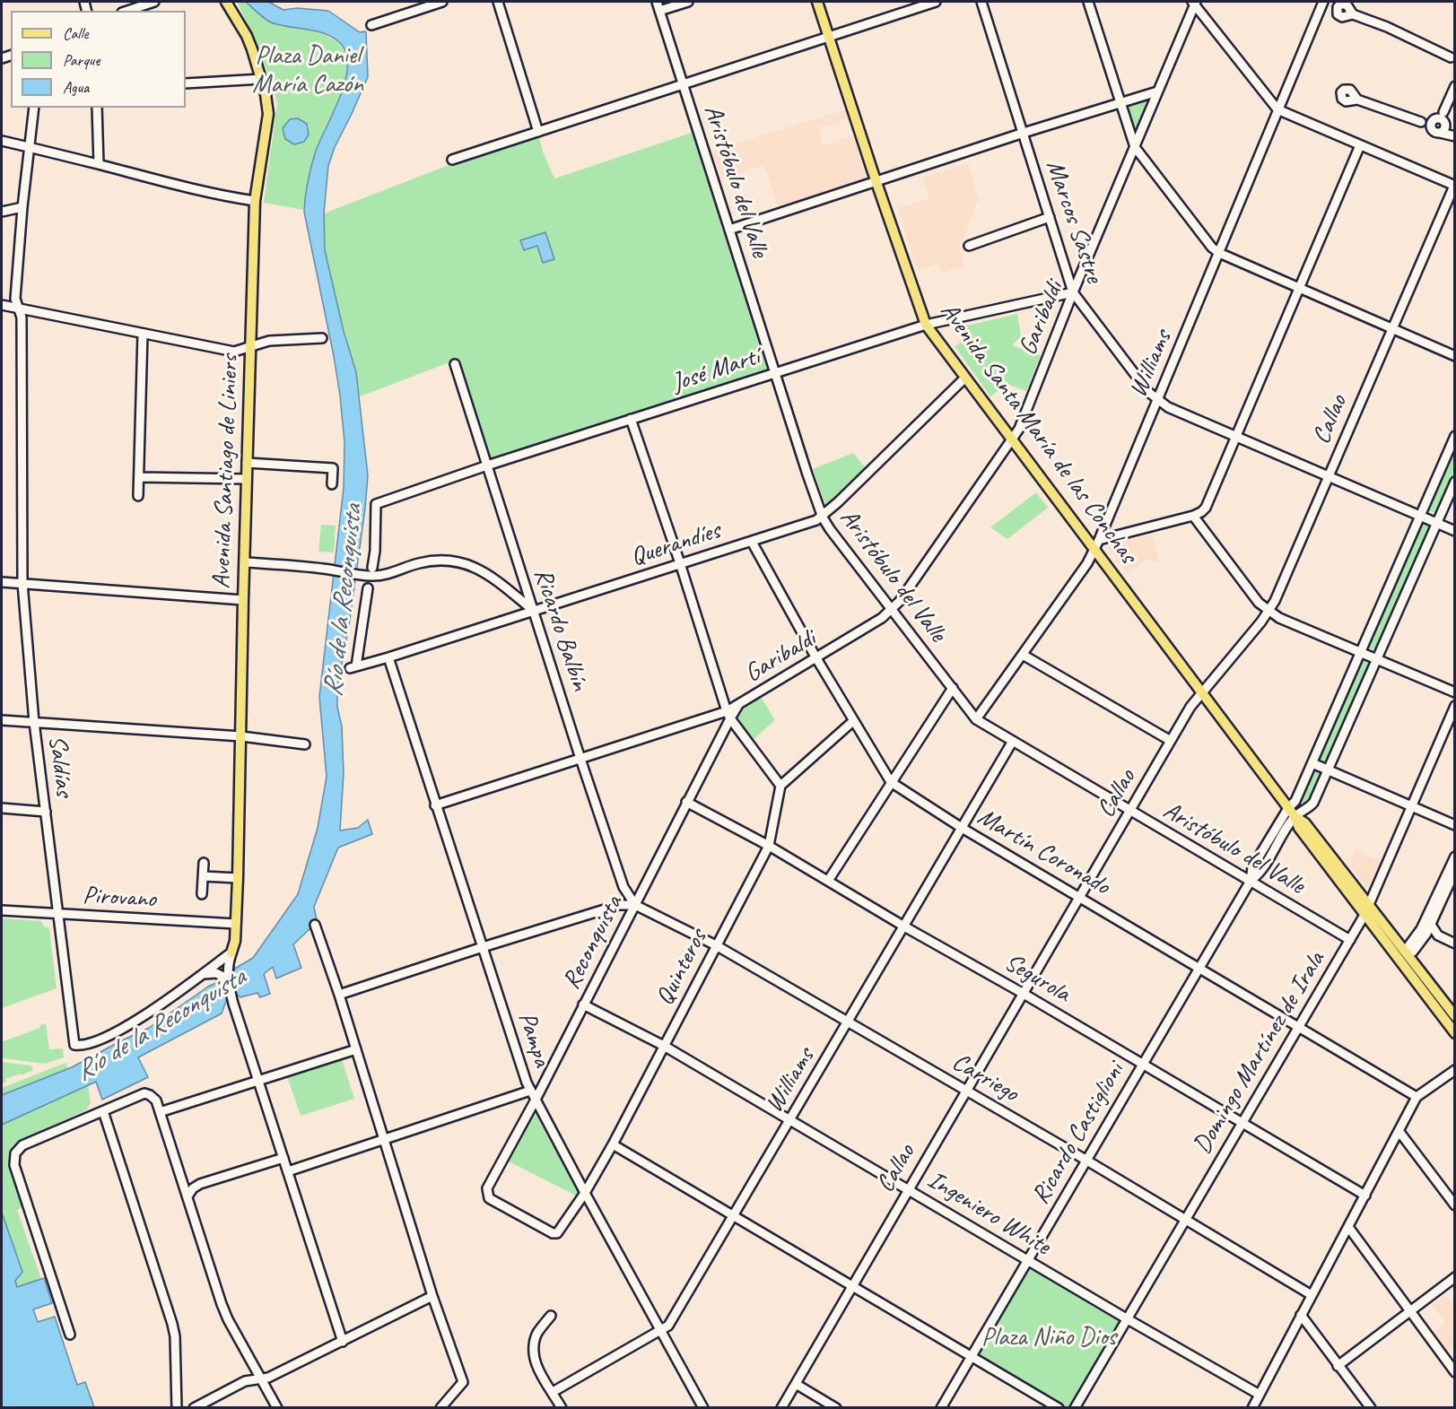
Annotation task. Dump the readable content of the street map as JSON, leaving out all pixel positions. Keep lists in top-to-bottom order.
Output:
{
  "streets": {
    "main road": ["Avenida Santa María de las Conchas", "Avenida Santiago de Liniers"],
    "street": [
      "Aristóbulo del Valle",
      "Marcos Sastre",
      "Garibaldi",
      "Williams",
      "José Martí",
      "Callao",
      "Querandíes",
      "Ricardo Balbín",
      "Saldías",
      "Martín Coronado",
      "Pirovano",
      "Reconquista",
      "Quinteros",
      "Segurola",
      "Pampa",
      "Domingo Martínez de Irala",
      "Carriego",
      "Ricardo Castiglioni",
      "Ingeniero White"
    ]
  },
  "crossings": [
    ["Aristóbulo del Valle", "Garibaldi"],
    ["Aristóbulo del Valle", "Williams"],
    ["Aristóbulo del Valle", "José Martí"],
    ["Aristóbulo del Valle", "Callao"],
    ["Aristóbulo del Valle", "Querandíes"],
    ["Aristóbulo del Valle", "Domingo Martínez de Irala"],
    ["Aristóbulo del Valle", "Ricardo Castiglioni"],
    ["Marcos Sastre", "Garibaldi"],
    ["Marcos Sastre", "Williams"],
    ["Marcos Sastre", "José Martí"],
    ["Marcos Sastre", "Callao"],
    ["Marcos Sastre", "Ricardo Castiglioni"],
    ["Garibaldi", "José Martí"],
    ["Garibaldi", "Avenida Santa María de las Conchas"],
    ["Garibaldi", "Ricardo Balbín"],
    ["Garibaldi", "Martín Coronado"],
    ["Garibaldi", "Reconquista"],
    ["Garibaldi", "Pampa"],
    ["Williams", "Avenida Santa María de las Conchas"],
    ["Williams", "Martín Coronado"],
    ["Williams", "Segurola"],
    ["Williams", "Pampa"],
    ["Williams", "Carriego"],
    ["Williams", "Ingeniero White"],
    ["José Martí", "Avenida Santa María de las Conchas"],
    ["José Martí", "Ricardo Balbín"],
    ["Callao", "Avenida Santa María de las Conchas"],
    ["Callao", "Martín Coronado"],
    ["Callao", "Segurola"],
    ["Callao", "Carriego"],
    ["Callao", "Ingeniero White"],
    ["Avenida Santa María de las Conchas", "Querandíes"],
    ["Avenida Santa María de las Conchas", "Domingo Martínez de Irala"],
    ["Avenida Santa María de las Conchas", "Ricardo Castiglioni"],
    ["Avenida Santiago de Liniers", "Pirovano"],
    ["Querandíes", "Ricardo Balbín"],
    ["Querandíes", "Martín Coronado"],
    ["Querandíes", "Pampa"],
    ["Ricardo Balbín", "Reconquista"],
    ["Ricardo Balbín", "Carriego"],
    ["Saldías", "Pirovano"],
    ["Martín Coronado", "Domingo Martínez de Irala"],
    ["Martín Coronado", "Ricardo Castiglioni"],
    ["Reconquista", "Quinteros"],
    ["Reconquista", "Segurola"],
    ["Reconquista", "Pampa"],
    ["Reconquista", "Carriego"],
    ["Reconquista", "Ingeniero White"],
    ["Quinteros", "Segurola"],
    ["Quinteros", "Pampa"],
    ["Quinteros", "Carriego"],
    ["Quinteros", "Ingeniero White"],
    ["Segurola", "Domingo Martínez de Irala"],
    ["Segurola", "Ricardo Castiglioni"],
    ["Domingo Martínez de Irala", "Carriego"],
    ["Domingo Martínez de Irala", "Ingeniero White"],
    ["Carriego", "Ricardo Castiglioni"],
    ["Ricardo Castiglioni", "Ingeniero White"]
  ],
  "water": ["Río de la Reconquista"],
  "parks": ["Plaza Daniel María Cazón", "Plaza Niño Dios"],
  "legend": ["Calle", "Parque", "Agua"]
}
